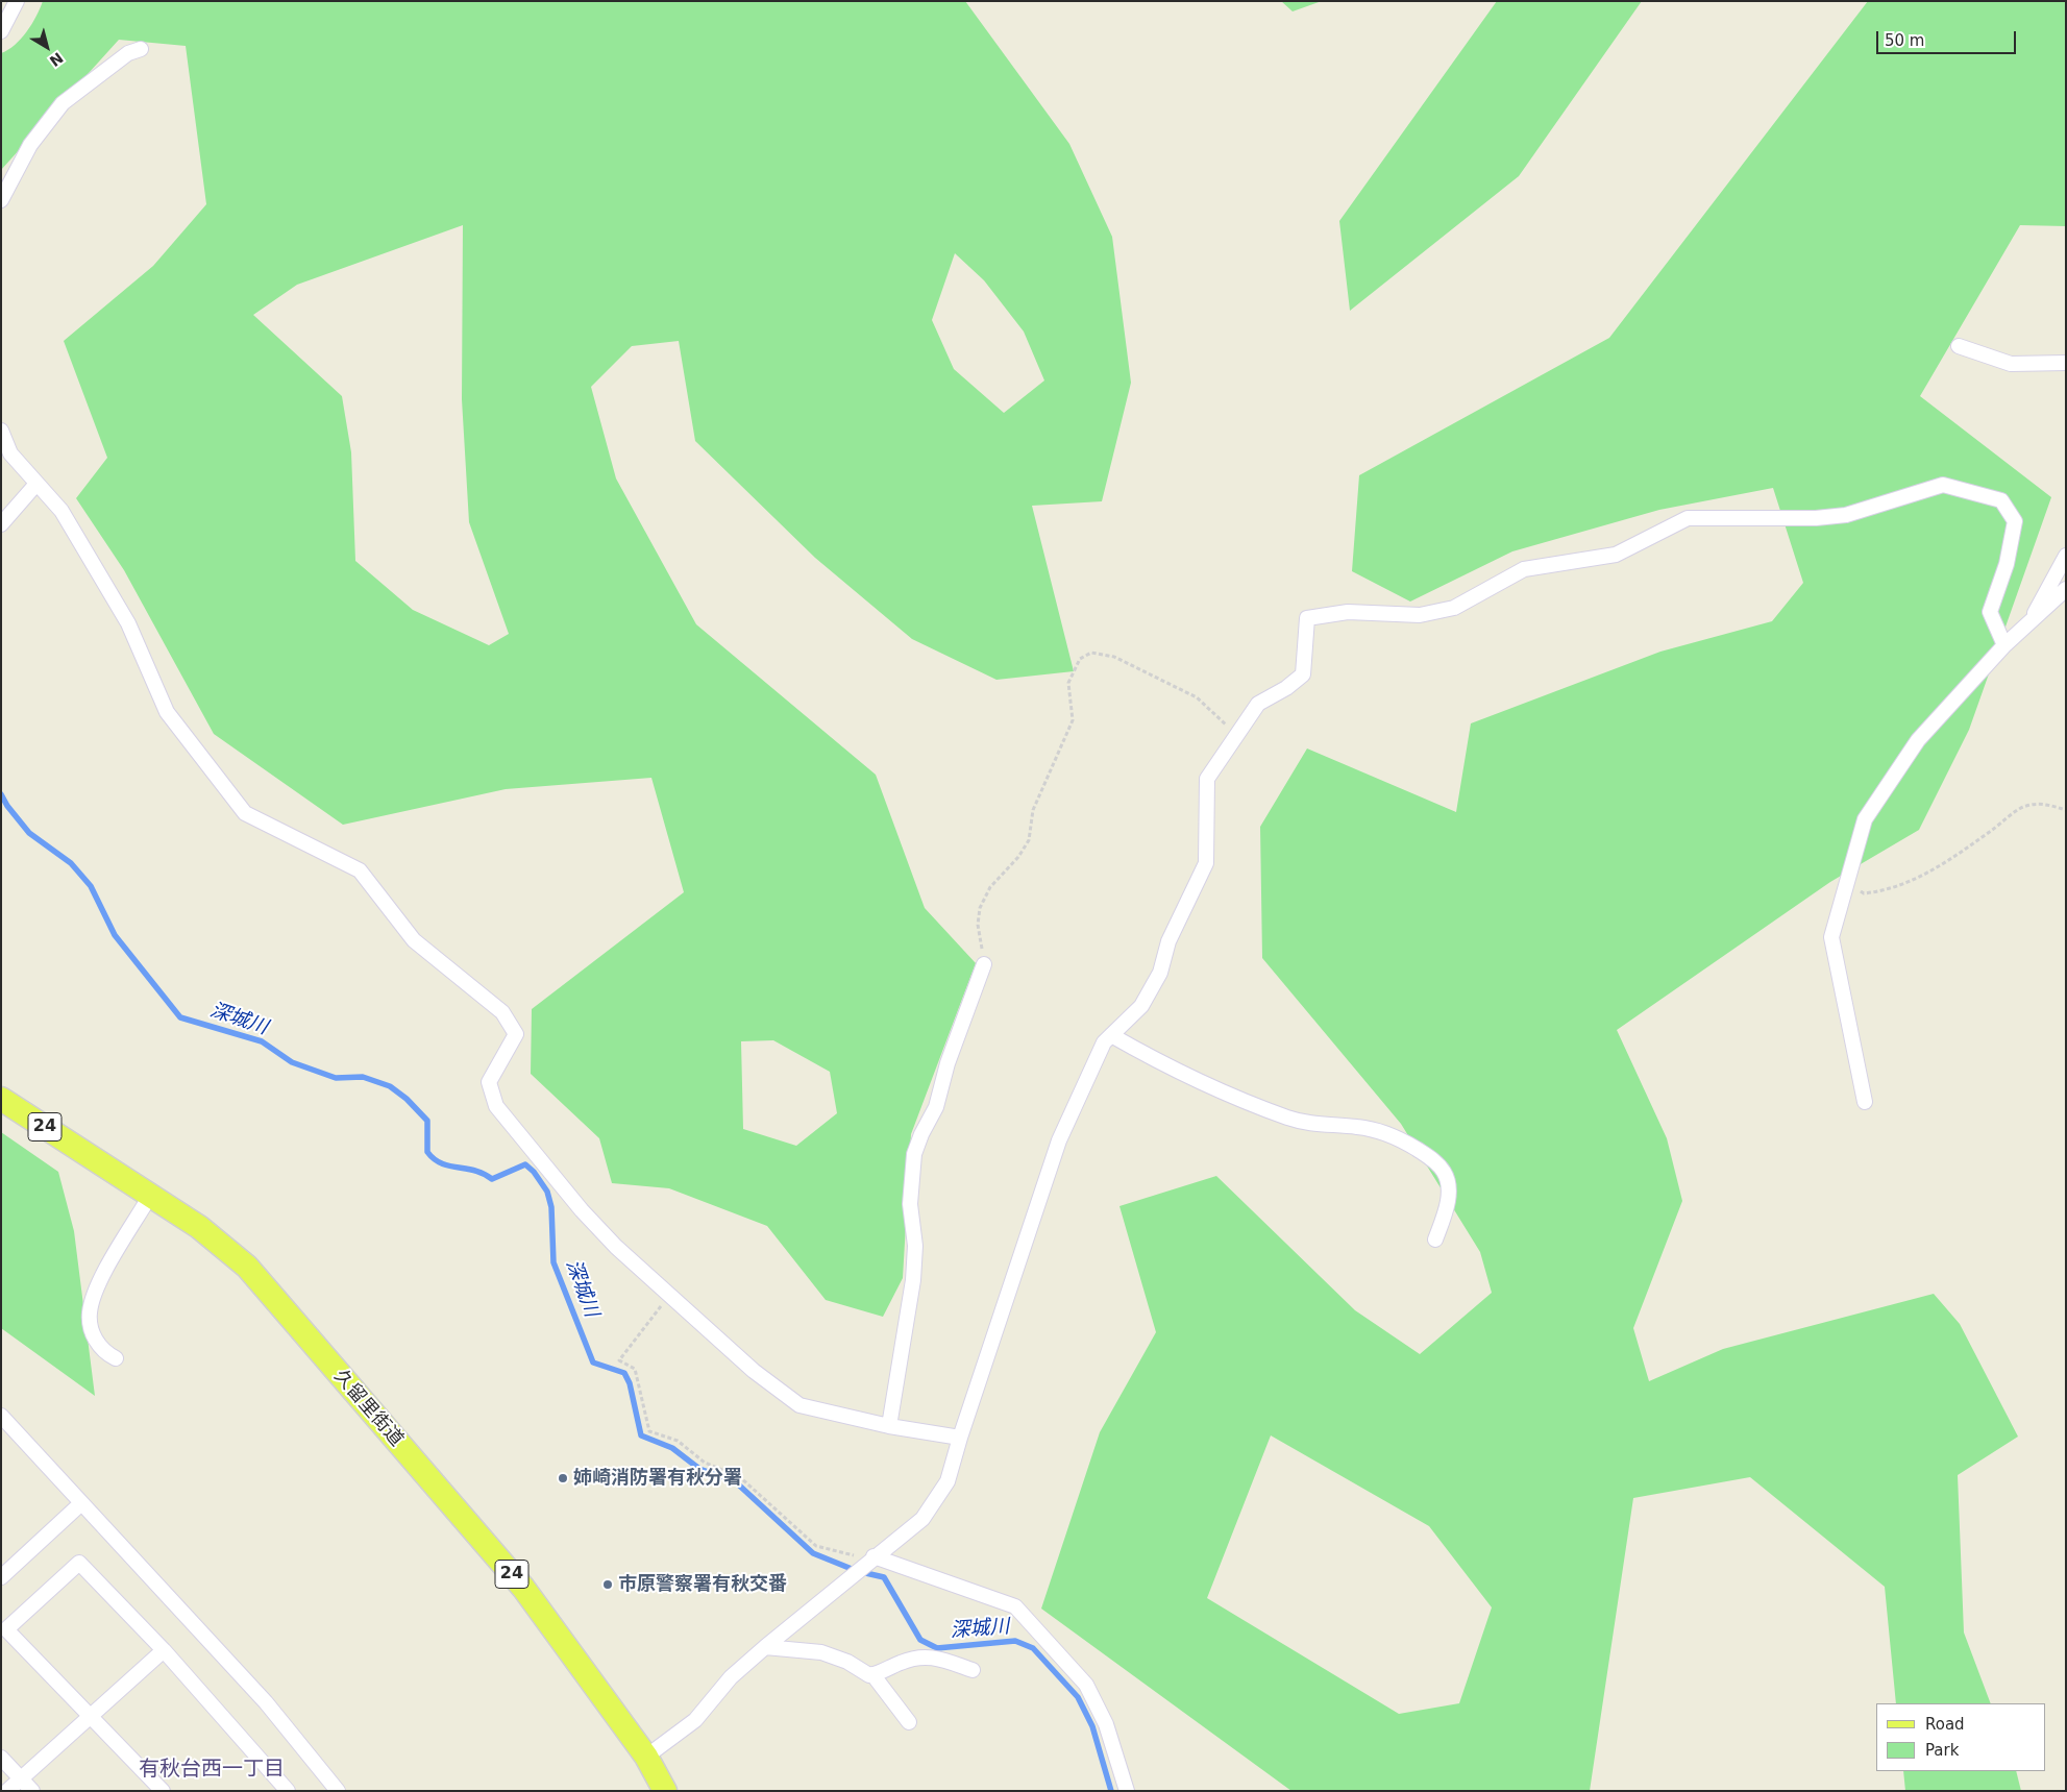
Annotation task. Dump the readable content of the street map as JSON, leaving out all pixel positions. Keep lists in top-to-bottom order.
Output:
{
  "streets": {
    "main road": ["24", "久留里街道"]
  },
  "districts": ["有秋台西一丁目"],
  "water": ["深城川"],
  "places": ["姉崎消防署有秋分署", "市原警察署有秋交番"],
  "legend": ["Road", "Park"],
  "scale_bar": "50 m",
  "north": "bottom right"
}
